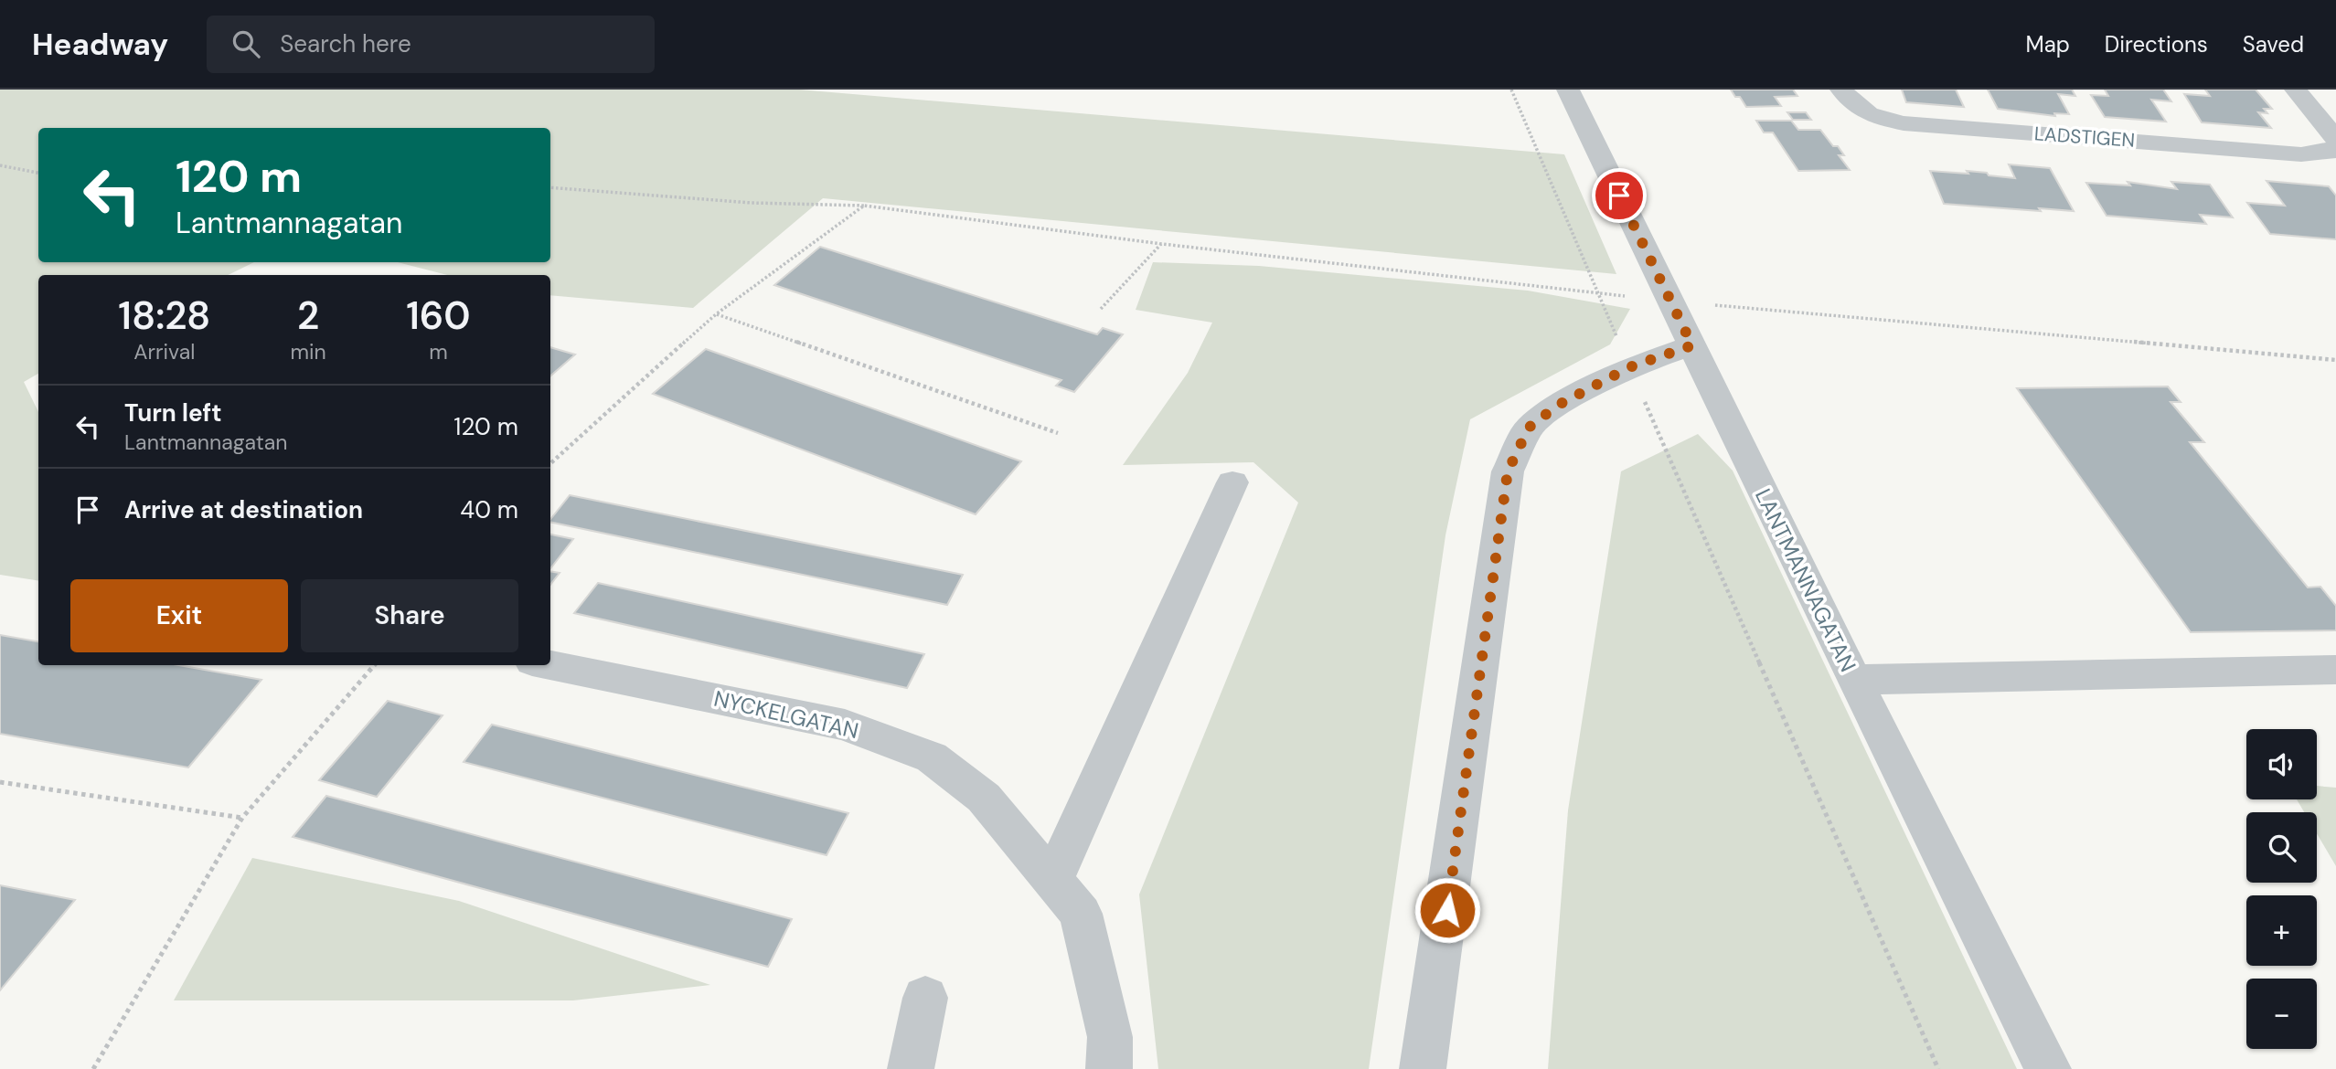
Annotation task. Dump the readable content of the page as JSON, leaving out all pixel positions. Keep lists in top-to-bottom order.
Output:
{
  "streets": {
    "street": ["LADSTIGEN", "LANTMANNAGATAN", "NYCKELGATAN"]
  },
  "page": {
    "header": "Headway",
    "search": "Search here",
    "nav": ["Map", "Directions", "Saved"],
    "turn": ["120 m", "Lantmannagatan"],
    "eta": [
      "18:28",
      "Arrival",
      "2",
      "min",
      "160",
      "m"
    ],
    "list": [
      {
        "name": "Turn left",
        "note": "Lantmannagatan",
        "value": "120 m"
      },
      {
        "name": "Arrive at destination",
        "value": "40 m"
      }
    ],
    "buttons": ["Exit", "Share"],
    "map_buttons": ["+", "−"]
  }
}
